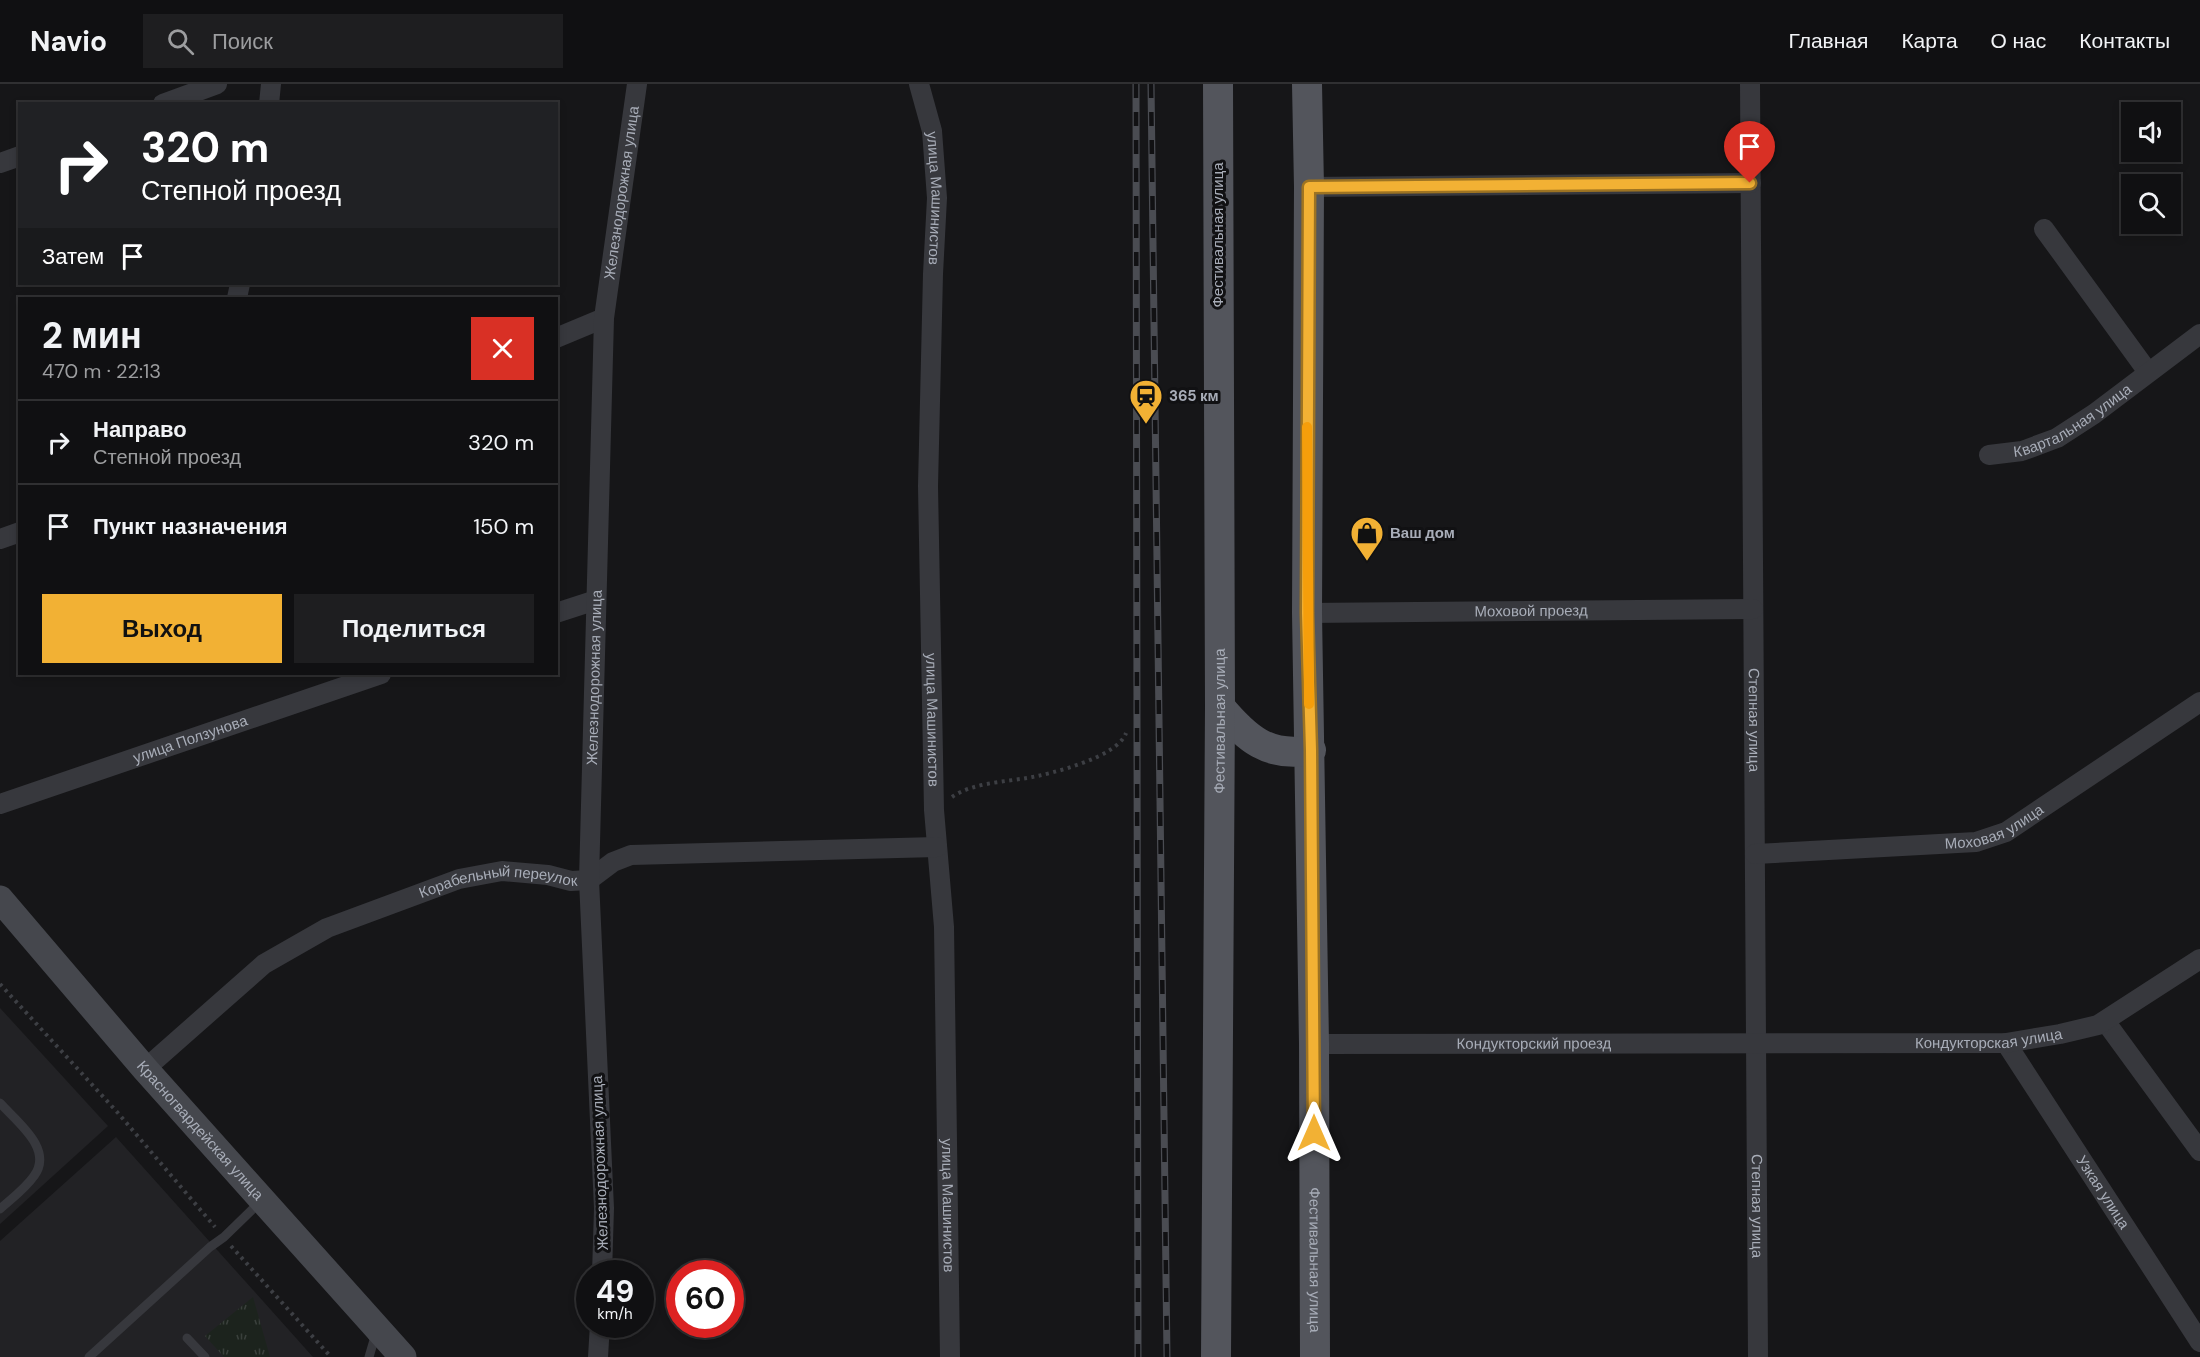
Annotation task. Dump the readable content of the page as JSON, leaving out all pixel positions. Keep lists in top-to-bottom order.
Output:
{
  "streets": {
    "main road": ["Фестивальная улица", "Красногвардейская улица"],
    "street": [
      "Железнодорожная улица",
      "улица Машинистов",
      "Квартальная улица",
      "Моховой проезд",
      "Степная улица",
      "улица Ползунова",
      "Моховая улица",
      "Корабельный переулок",
      "Кондукторская улица",
      "Кондукторский проезд",
      "Узкая улица"
    ]
  },
  "crossings": [
    ["Железнодорожная улица", "Корабельный переулок"],
    ["улица Машинистов", "Корабельный переулок"],
    ["Фестивальная улица", "Моховой проезд"],
    ["Фестивальная улица", "Кондукторский проезд"],
    ["Моховой проезд", "Степная улица"],
    ["Степная улица", "Моховая улица"],
    ["Степная улица", "Кондукторская улица"],
    ["Степная улица", "Кондукторский проезд"],
    ["Корабельный переулок", "Красногвардейская улица"],
    ["Кондукторская улица", "Кондукторский проезд"],
    ["Кондукторская улица", "Узкая улица"]
  ],
  "places": {
    "station": ["365 км"],
    "shop": ["Ваш дом"]
  },
  "page": {
    "header": "Navio",
    "search": "Поиск",
    "nav": [
      "Главная",
      "Карта",
      "О нас",
      "Контакты"
    ],
    "turn": ["320 m", "Степной проезд"],
    "then": "Затем",
    "heading": ["2 мин", "470 m · 22:13"],
    "list": [
      {
        "name": "Направо",
        "note": "Степной проезд",
        "value": "320 m"
      },
      {
        "name": "Пункт назначения",
        "value": "150 m"
      }
    ],
    "buttons": ["Выход", "Поделиться"],
    "speed": "49 km/h",
    "limit": "60"
  }
}
